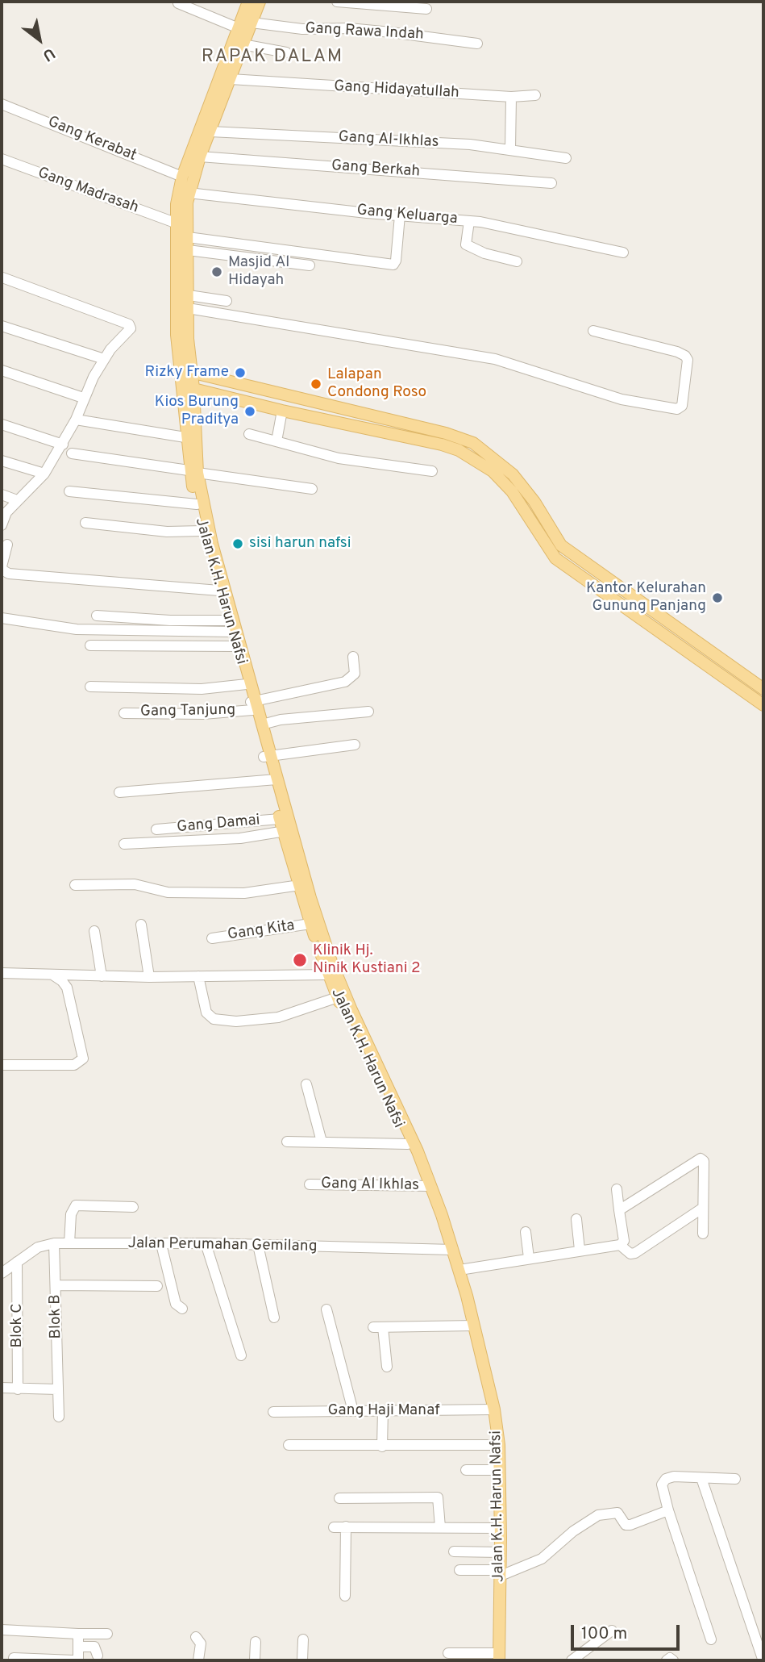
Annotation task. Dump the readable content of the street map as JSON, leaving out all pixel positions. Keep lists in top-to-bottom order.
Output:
{
  "streets": {
    "main road": ["Jalan K.H. Harun Nafsi"],
    "street": [
      "Gang Rawa Indah",
      "Gang Hidayatullah",
      "Gang Kerabat",
      "Gang Al-Ikhlas",
      "Gang Berkah",
      "Gang Madrasah",
      "Gang Keluarga",
      "Gang Tanjung",
      "Gang Damai",
      "Gang Kita",
      "Gang Al Ikhlas",
      "Jalan Perumahan Gemilang",
      "Blok B",
      "Blok C",
      "Gang Haji Manaf"
    ]
  },
  "crossings": [
    ["Gang Rawa Indah", "Jalan K.H. Harun Nafsi"],
    ["Gang Hidayatullah", "Jalan K.H. Harun Nafsi"],
    ["Gang Kerabat", "Jalan K.H. Harun Nafsi"],
    ["Gang Al-Ikhlas", "Jalan K.H. Harun Nafsi"],
    ["Gang Berkah", "Jalan K.H. Harun Nafsi"],
    ["Gang Madrasah", "Jalan K.H. Harun Nafsi"],
    ["Gang Keluarga", "Jalan K.H. Harun Nafsi"],
    ["Jalan K.H. Harun Nafsi", "Gang Tanjung"],
    ["Jalan K.H. Harun Nafsi", "Gang Damai"],
    ["Jalan K.H. Harun Nafsi", "Gang Kita"],
    ["Jalan K.H. Harun Nafsi", "Gang Al Ikhlas"],
    ["Jalan K.H. Harun Nafsi", "Jalan Perumahan Gemilang"],
    ["Jalan K.H. Harun Nafsi", "Gang Haji Manaf"],
    ["Jalan Perumahan Gemilang", "Blok B"],
    ["Jalan Perumahan Gemilang", "Blok C"]
  ],
  "districts": ["RAPAK DALAM"],
  "places": [
    "Masjid Al Hidayah",
    "Rizky Frame",
    "Lalapan Condong Roso",
    "Kios Burung Praditya",
    "sisi harun nafsi",
    "Kantor Kelurahan Gunung Panjang",
    "Klinik Hj. Ninik Kustiani 2"
  ],
  "scale_bar": "100 m",
  "north": "bottom right"
}
